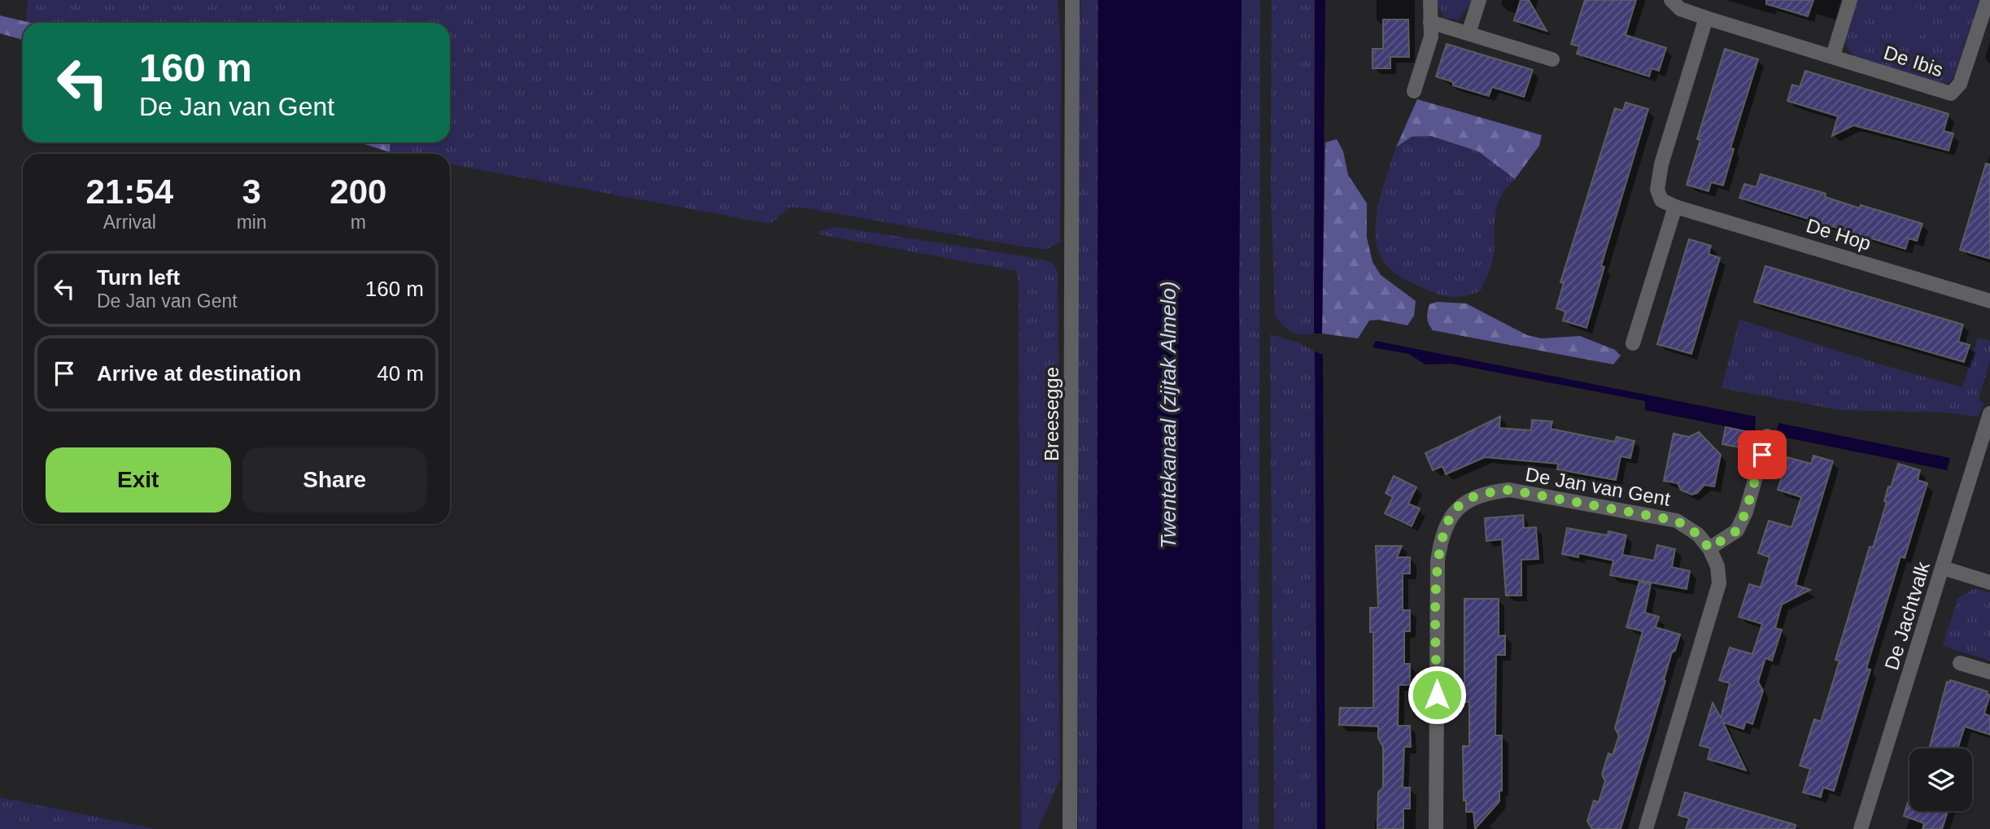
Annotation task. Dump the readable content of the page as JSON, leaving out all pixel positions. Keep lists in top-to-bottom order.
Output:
{
  "streets": {
    "street": [
      "De Ibis",
      "De Hop",
      "Breesegge",
      "De Jan van Gent",
      "De Jachtvalk"
    ]
  },
  "water": ["Twentekanaal (zijtak Almelo)"],
  "page": {
    "turn": ["160 m", "De Jan van Gent"],
    "eta": [
      "21:54",
      "Arrival",
      "3",
      "min",
      "200",
      "m"
    ],
    "list": [
      {
        "name": "Turn left",
        "note": "De Jan van Gent",
        "value": "160 m"
      },
      {
        "name": "Arrive at destination",
        "value": "40 m"
      }
    ],
    "buttons": ["Exit", "Share"]
  }
}
